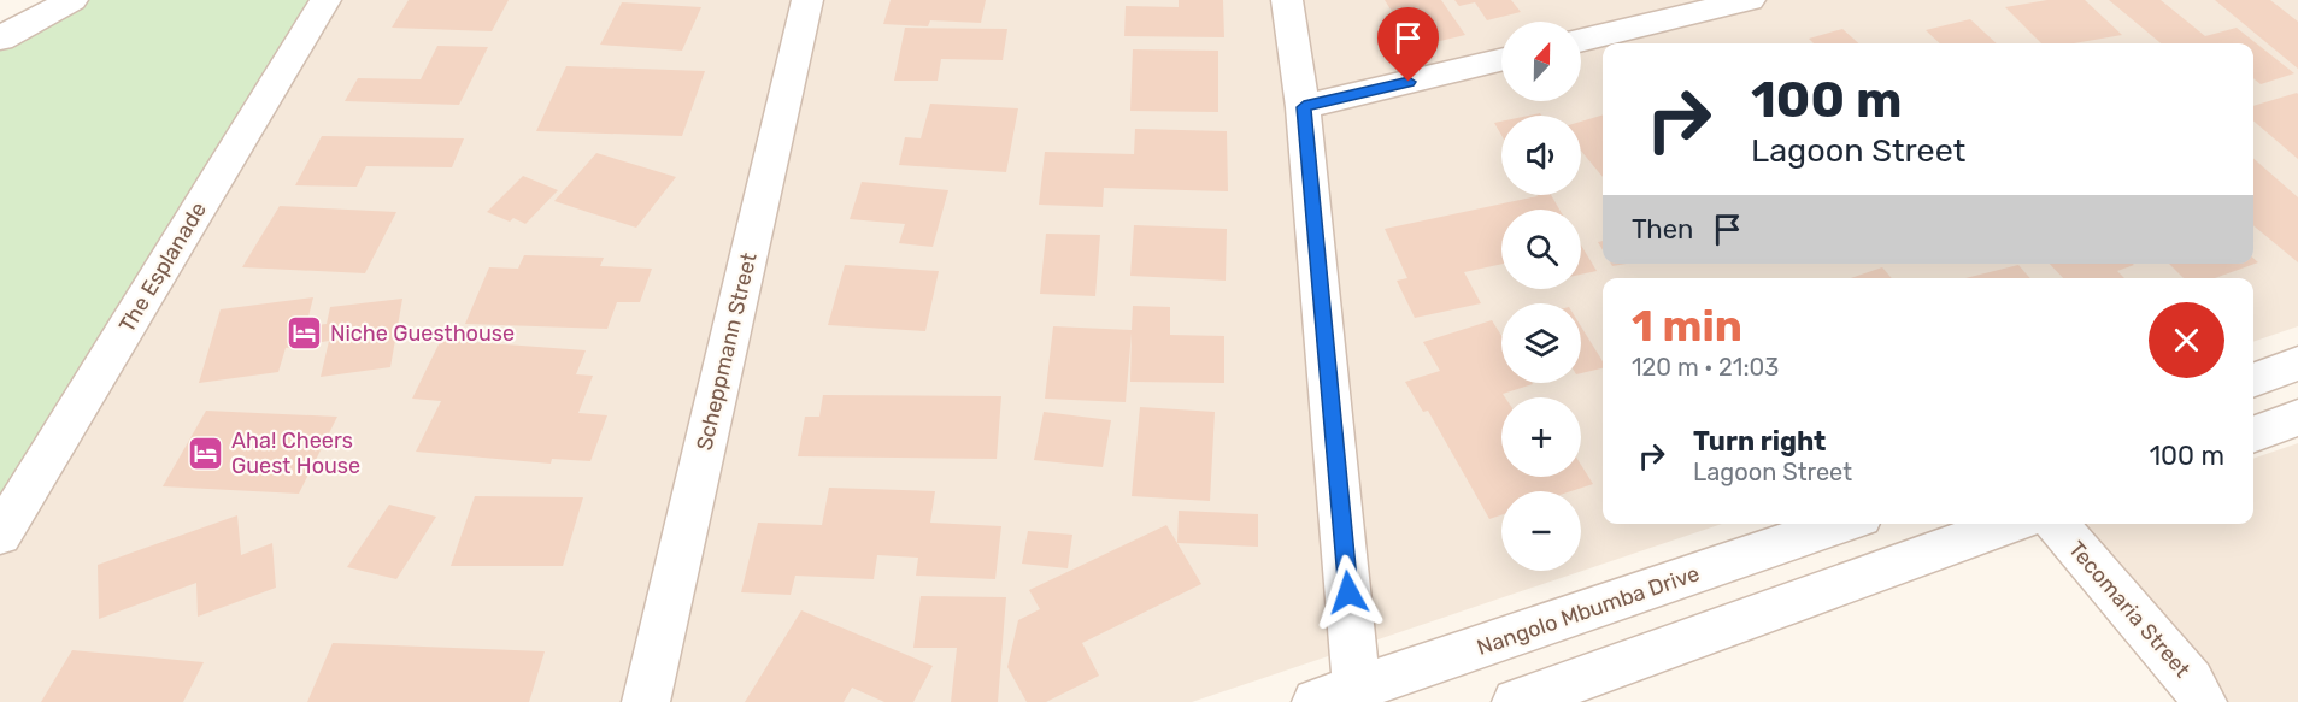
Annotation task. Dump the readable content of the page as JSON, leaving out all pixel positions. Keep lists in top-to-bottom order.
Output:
{
  "streets": {
    "street": [
      "The Esplanade",
      "Scheppmann Street",
      "Tecomaria Street",
      "Nangolo Mbumba Drive"
    ]
  },
  "places": {
    "hotel": ["Niche Guesthouse", "Aha! Cheers Guest House"]
  },
  "north": "top",
  "page": {
    "map_buttons": ["+", "−"],
    "turn": ["100 m", "Lagoon Street"],
    "then": "Then",
    "heading": ["1 min", "120 m · 21:03"],
    "list": [
      {
        "name": "Turn right",
        "note": "Lagoon Street",
        "value": "100 m"
      }
    ]
  }
}
